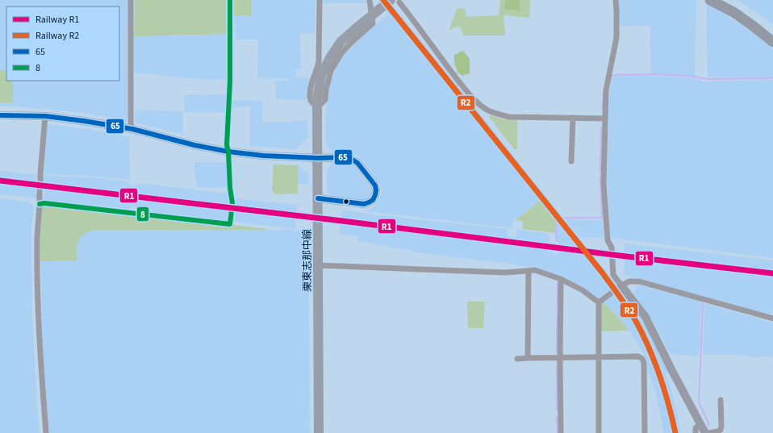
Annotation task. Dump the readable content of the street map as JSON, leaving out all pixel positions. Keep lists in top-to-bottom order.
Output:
{
  "streets": {
    "main road": ["栗東志那中線"]
  },
  "lines": [
    "rail line R2",
    "transit line 8",
    "transit line 65",
    "rail line R1"
  ],
  "legend": [
    "Railway R1",
    "Railway R2",
    "65",
    "8"
  ]
}
